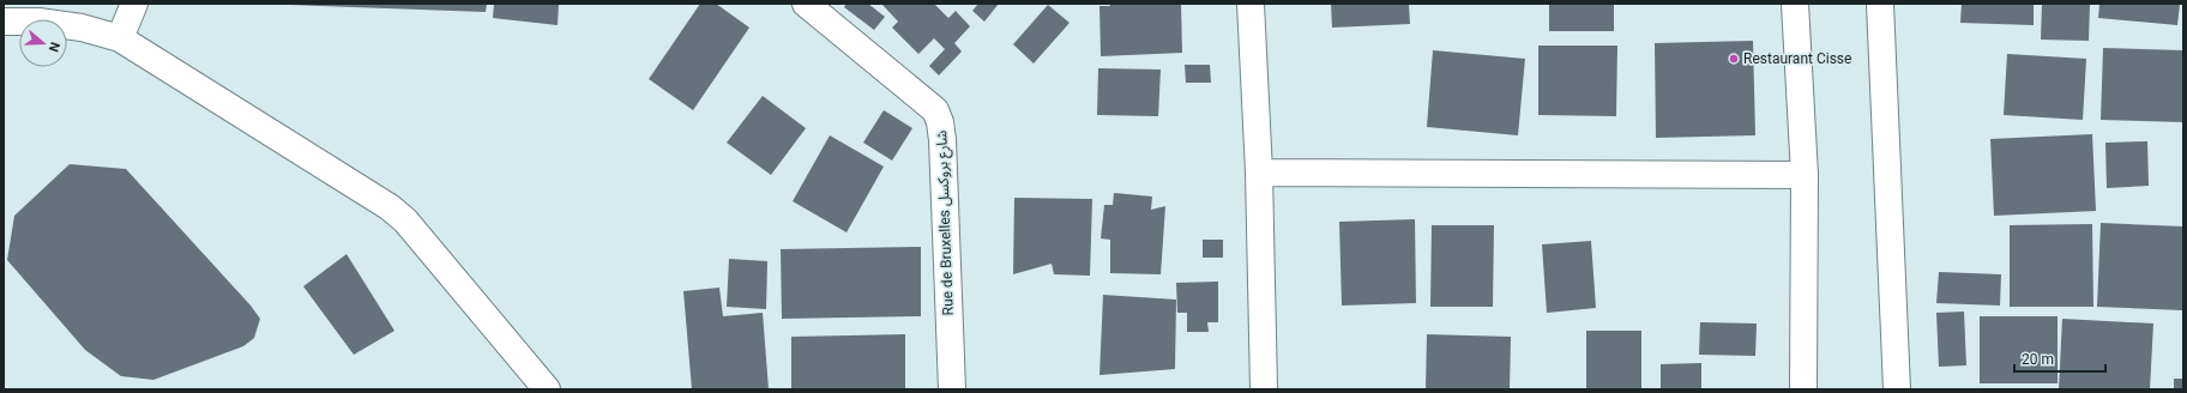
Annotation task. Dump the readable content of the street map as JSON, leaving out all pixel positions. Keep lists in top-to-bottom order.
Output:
{
  "streets": {
    "street": ["Rue de Bruxelles شارع بروكسل"]
  },
  "places": ["Restaurant Cisse"],
  "scale_bar": "20 m",
  "north": "right"
}
